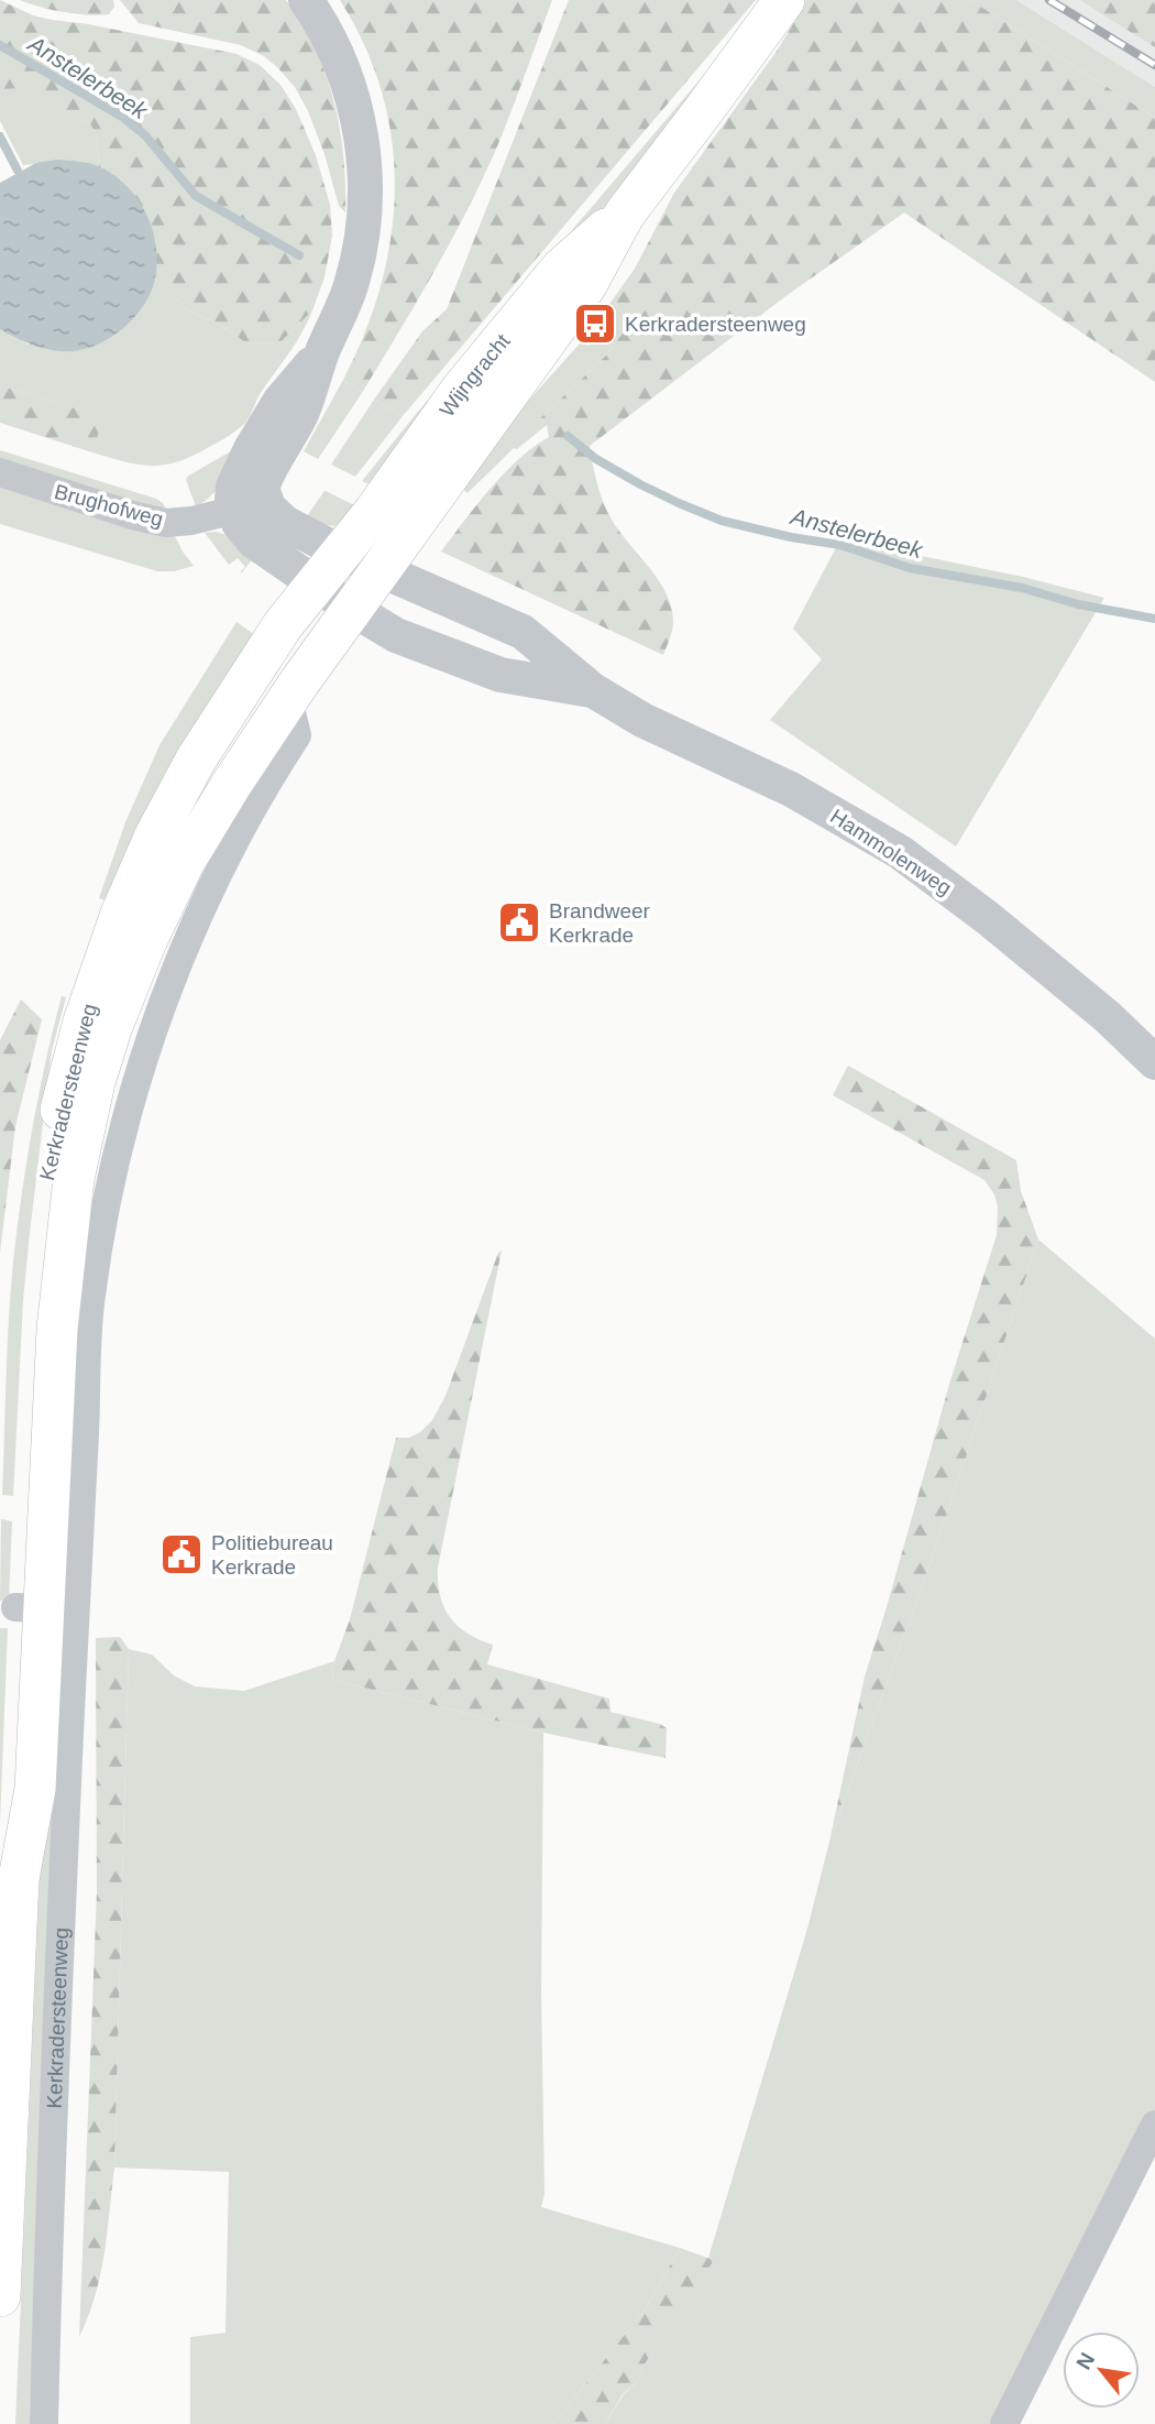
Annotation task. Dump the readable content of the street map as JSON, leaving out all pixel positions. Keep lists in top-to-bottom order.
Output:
{
  "streets": {
    "main road": ["Wijngracht", "Kerkradersteenweg"],
    "street": ["Brughofweg", "Hammolenweg"]
  },
  "crossings": [
    ["Wijngracht", "Hammolenweg"],
    ["Wijngracht", "Kerkradersteenweg"],
    ["Brughofweg", "Hammolenweg"],
    ["Hammolenweg", "Kerkradersteenweg"]
  ],
  "water": ["Anstelerbeek"],
  "places": {
    "bus stop": ["Kerkradersteenweg"],
    "public building": ["Brandweer Kerkrade", "Politiebureau Kerkrade"]
  },
  "north": "top left"
}
